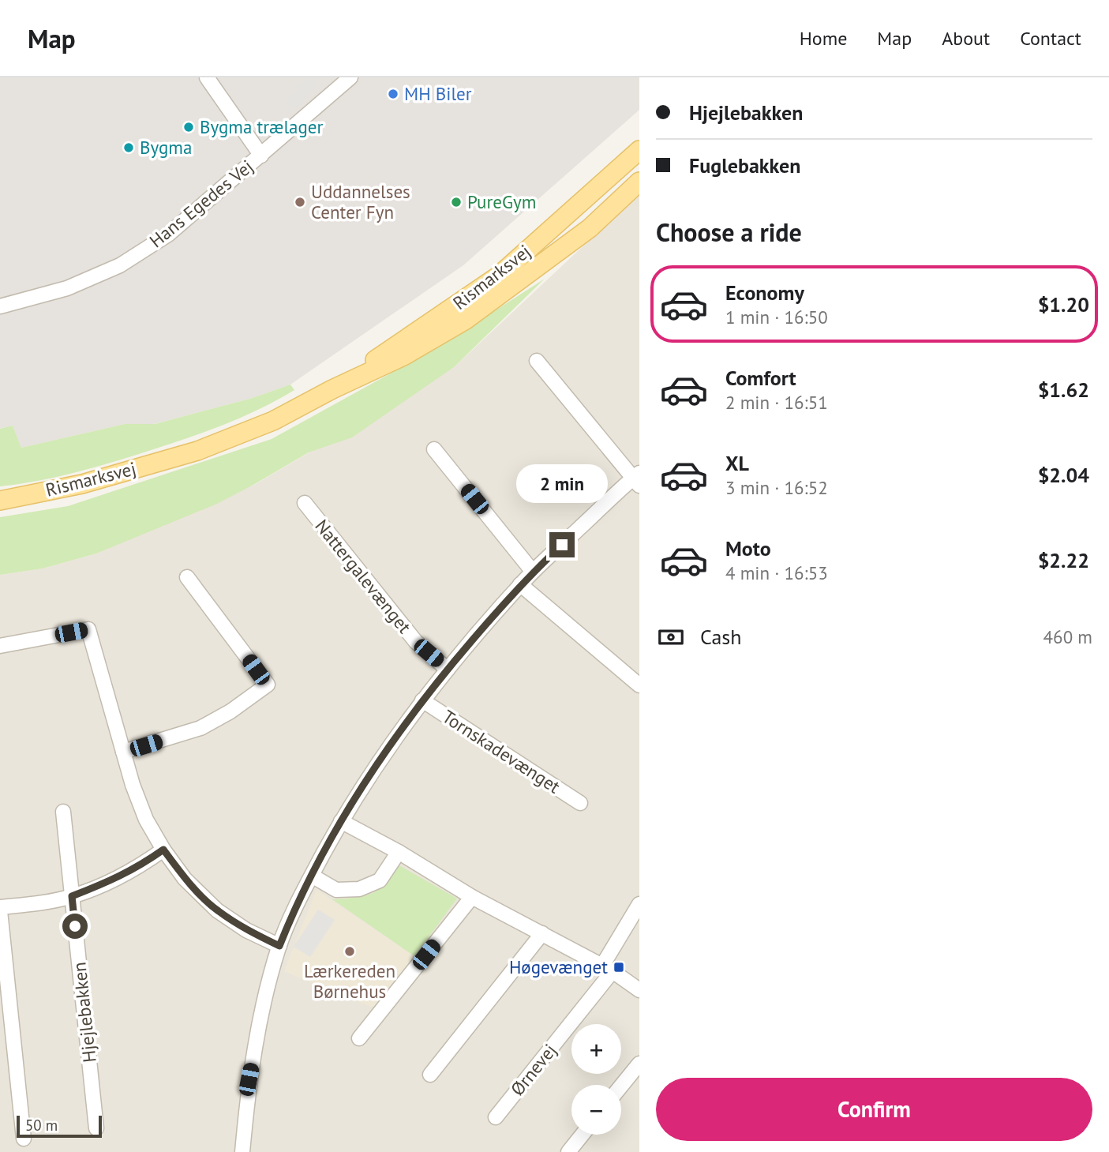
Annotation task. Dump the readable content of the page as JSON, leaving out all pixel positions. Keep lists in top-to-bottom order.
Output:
{
  "streets": {
    "main road": ["Rismarksvej"],
    "street": [
      "Hans Egedes Vej",
      "Nattergalevænget",
      "Tornskadevænget",
      "Hjejlebakken",
      "Ørnevej"
    ]
  },
  "places": {
    "other": [
      "MH Biler",
      "Bygma trælager",
      "Bygma",
      "Uddannelses Center Fyn",
      "PureGym",
      "Lærkereden Børnehus"
    ],
    "transit": ["Høgevænget"]
  },
  "scale_bar": "50 m",
  "page": {
    "header": "Map",
    "nav": [
      "Home",
      "Map",
      "About",
      "Contact"
    ],
    "banner": ["Hjejlebakken", "Fuglebakken"],
    "heading": "Choose a ride",
    "list": [
      {
        "name": "Economy",
        "note": "1 min · 16:50",
        "value": "$1.20"
      },
      {
        "name": "Comfort",
        "note": "2 min · 16:51",
        "value": "$1.62"
      },
      {
        "name": "XL",
        "note": "3 min · 16:52",
        "value": "$2.04"
      },
      {
        "name": "Moto",
        "note": "4 min · 16:53",
        "value": "$2.22"
      }
    ],
    "bubble": "2 min",
    "pay": ["Cash", "460 m"],
    "map_buttons": ["+", "−"],
    "buttons": "Confirm",
    "scale": "50 m"
  }
}
